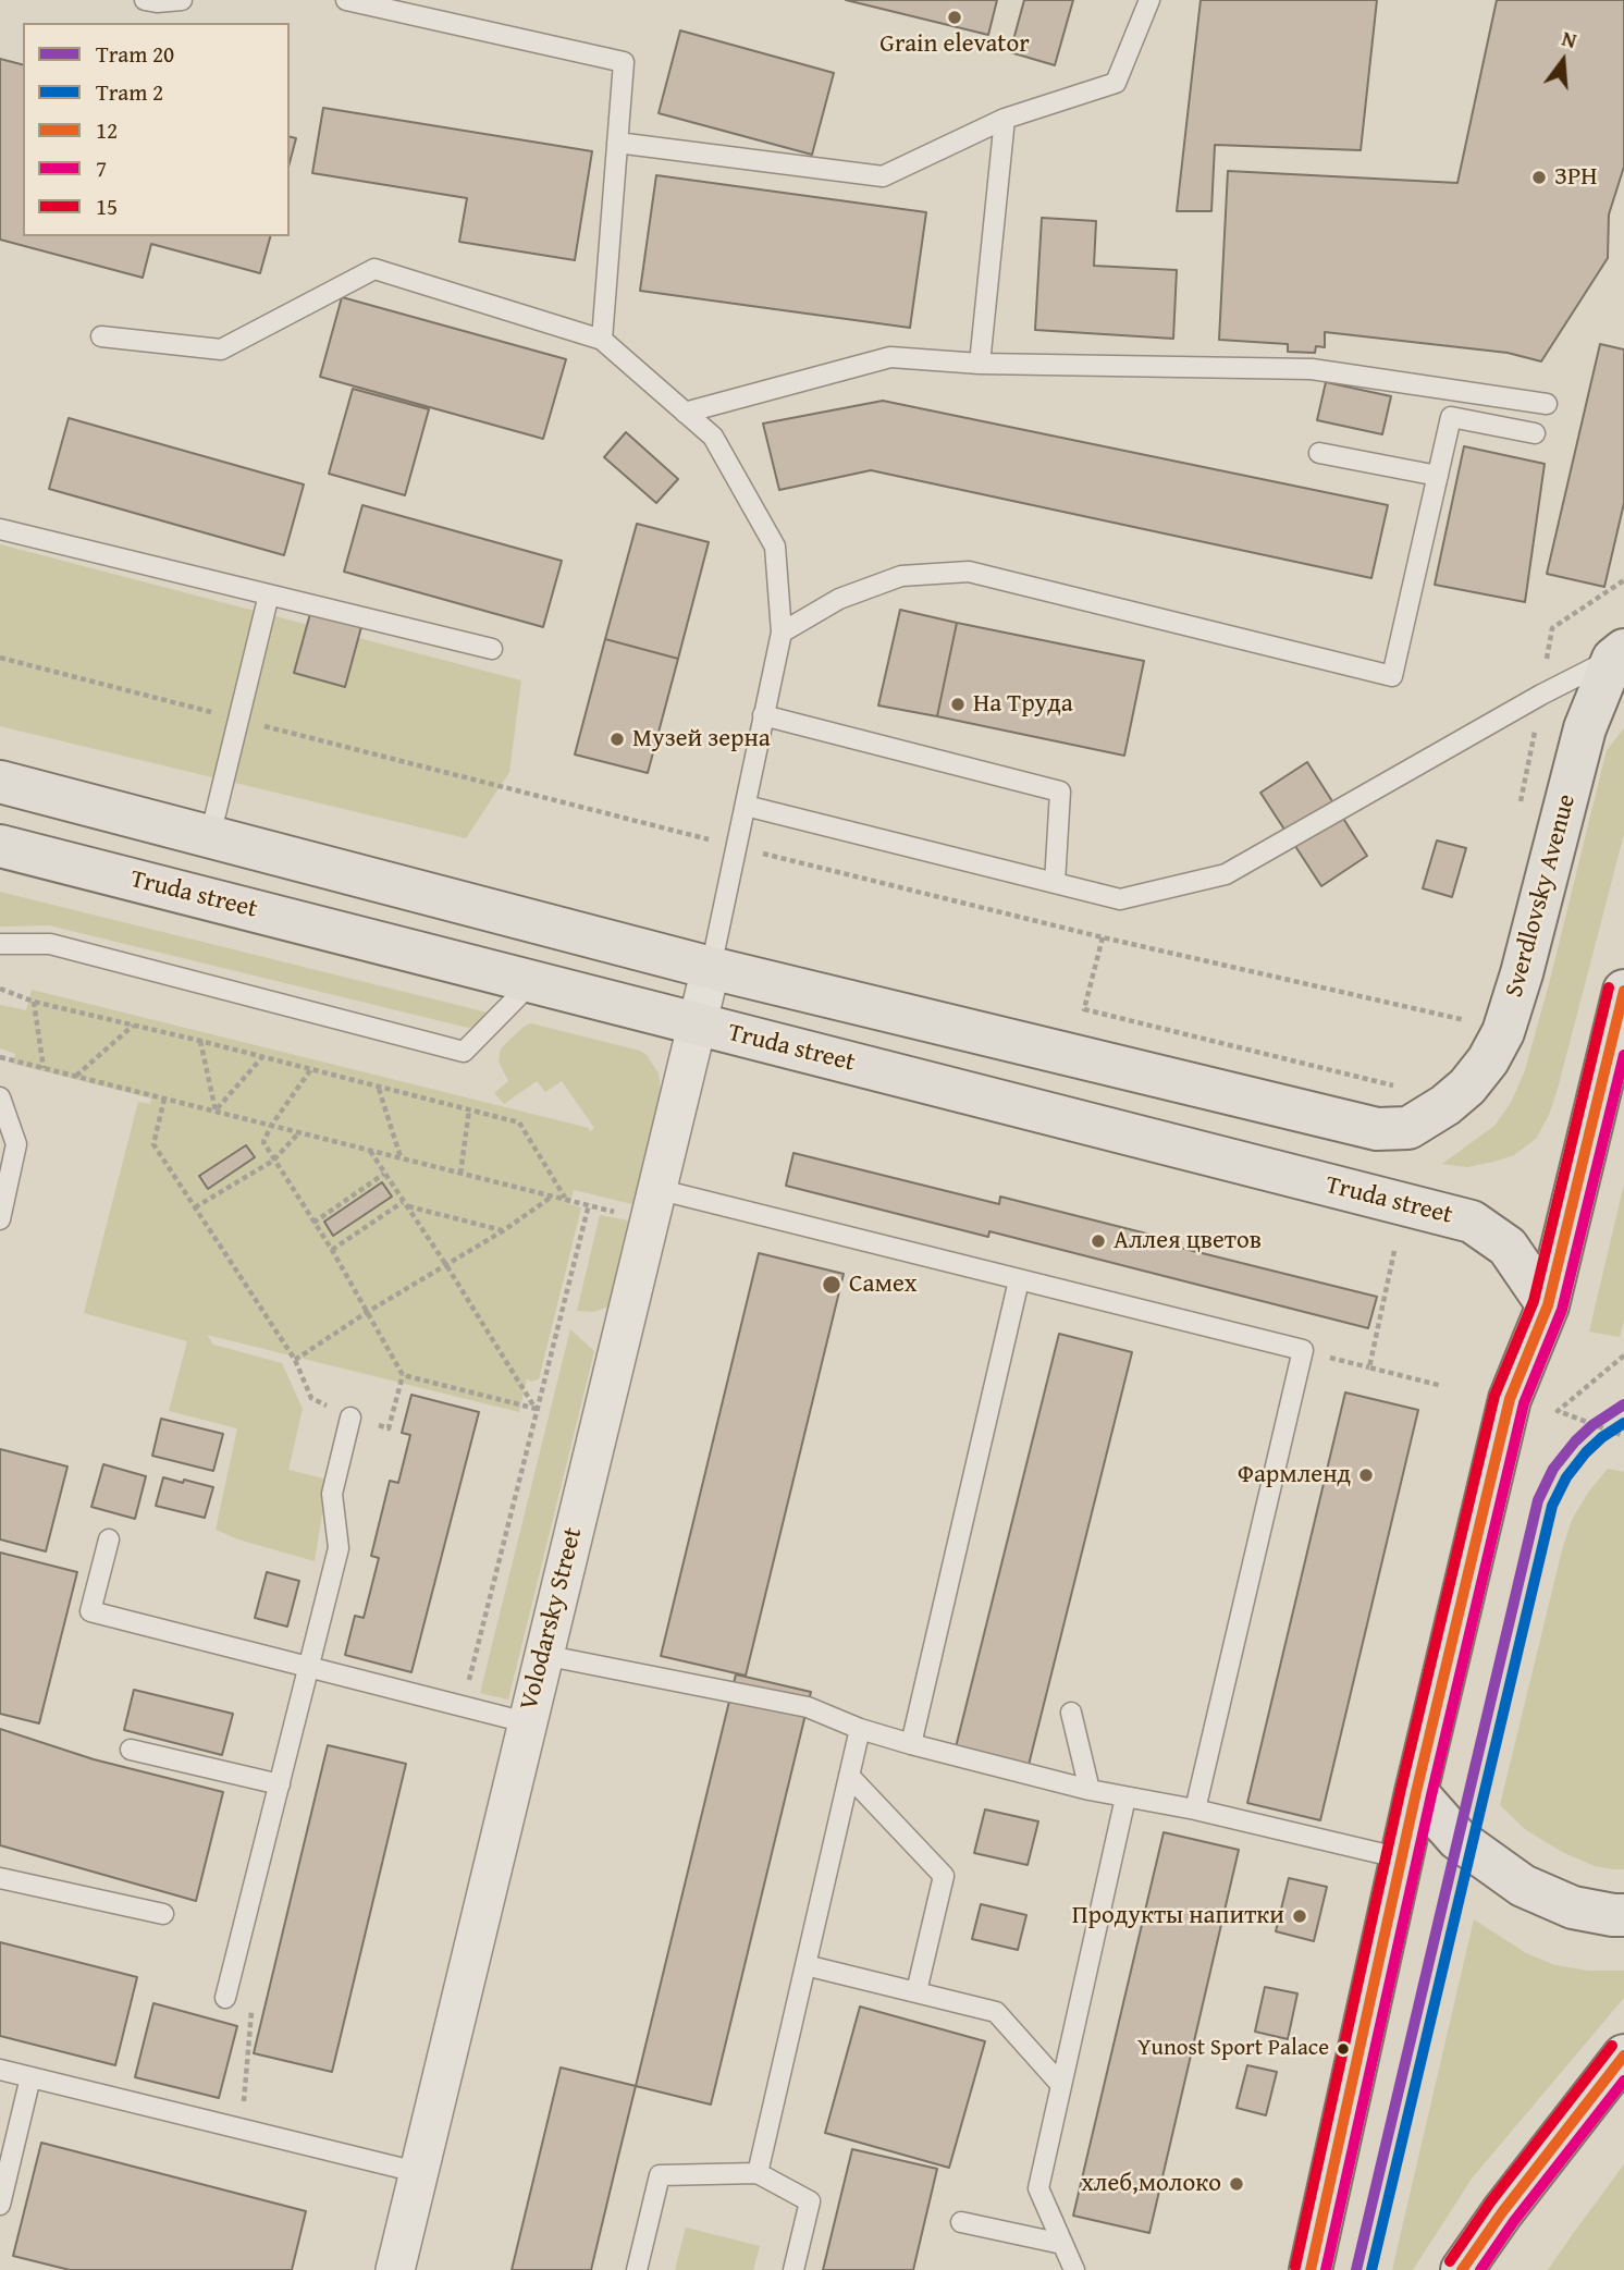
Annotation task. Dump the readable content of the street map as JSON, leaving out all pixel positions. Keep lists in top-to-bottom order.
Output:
{
  "streets": {
    "main road": ["Truda street", "Sverdlovsky Avenue"],
    "street": ["Volodarsky Street"]
  },
  "crossings": [
    ["Truda street", "Volodarsky Street"]
  ],
  "places": [
    "Grain elevator",
    "ЗРН",
    "На Труда",
    "Музей зерна",
    "Аллея цветов",
    "Самех",
    "Фармленд",
    "Продукты напитки",
    "Yunost Sport Palace",
    "хлеб,молоко"
  ],
  "lines": [
    "transit line 15",
    "transit line 12",
    "transit line 7",
    "tram line 20",
    "tram line 2"
  ],
  "legend": [
    "Tram 20",
    "Tram 2",
    "12",
    "7",
    "15"
  ],
  "north": "top"
}
